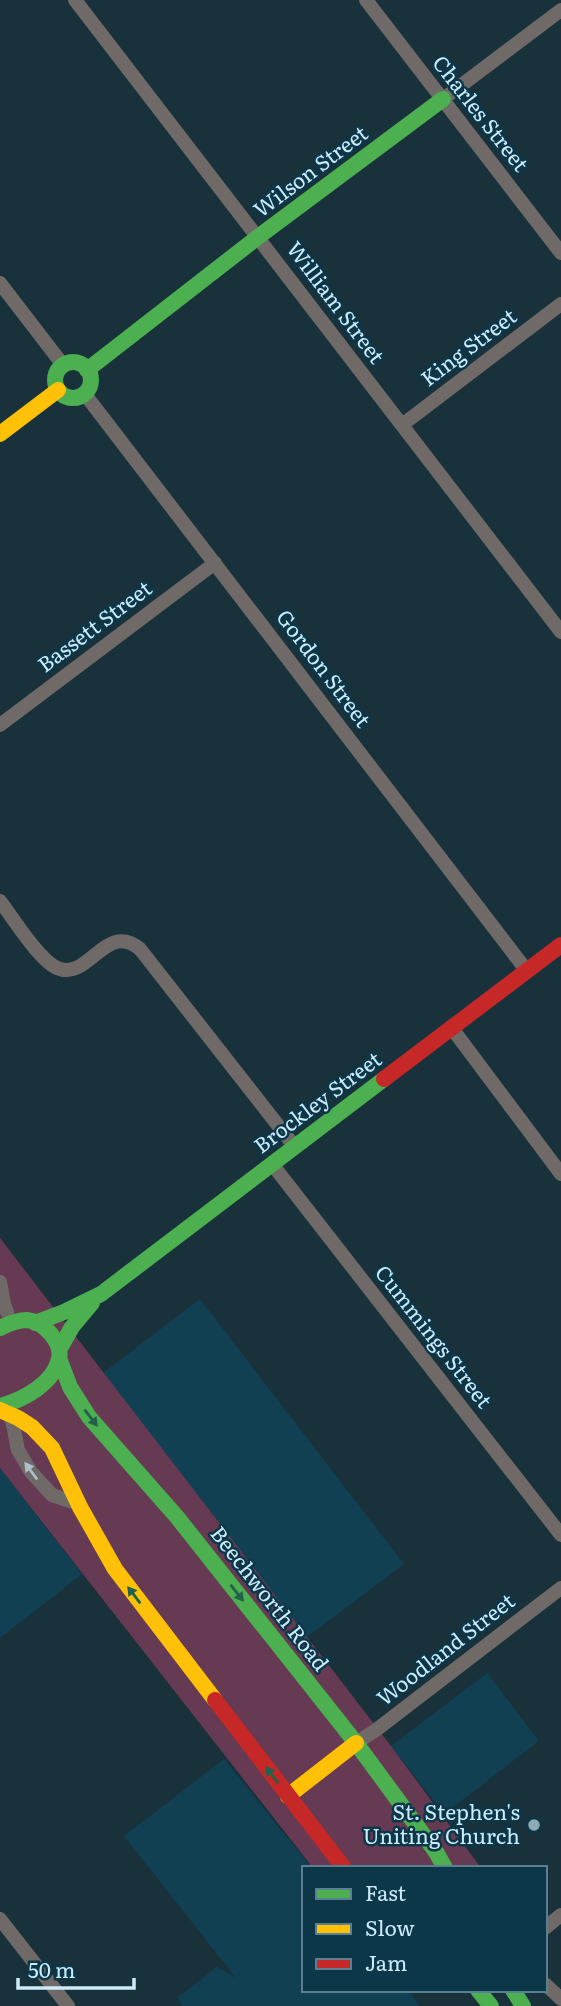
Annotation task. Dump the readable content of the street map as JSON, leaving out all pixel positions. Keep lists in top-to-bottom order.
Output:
{
  "streets": {
    "main road": ["Wilson Street", "Brockley Street", "Beechworth Road"],
    "street": [
      "Charles Street",
      "William Street",
      "King Street",
      "Bassett Street",
      "Gordon Street",
      "Cummings Street",
      "Woodland Street"
    ]
  },
  "crossings": [
    ["Charles Street", "Wilson Street"],
    ["Wilson Street", "William Street"],
    ["Wilson Street", "Gordon Street"],
    ["William Street", "King Street"],
    ["Bassett Street", "Gordon Street"],
    ["Gordon Street", "Brockley Street"],
    ["Brockley Street", "Cummings Street"],
    ["Brockley Street", "Beechworth Road"],
    ["Beechworth Road", "Woodland Street"]
  ],
  "places": ["St. Stephen's Uniting Church"],
  "legend": ["Fast", "Slow", "Jam"],
  "scale_bar": "50 m"
}
